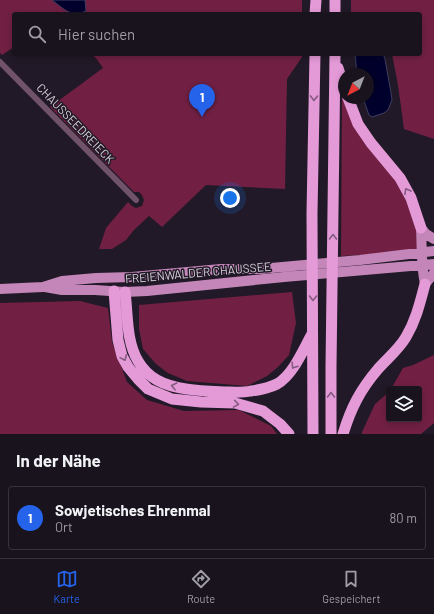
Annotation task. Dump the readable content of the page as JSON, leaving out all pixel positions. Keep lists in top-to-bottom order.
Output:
{
  "streets": {
    "main road": ["FREIENWALDER CHAUSSEE"],
    "street": ["CHAUSSEEDREIECK"]
  },
  "north": "bottom left",
  "page": {
    "search": "Hier suchen",
    "pins": "1",
    "heading": "In der Nähe",
    "list": [
      {
        "mark": "1",
        "name": "Sowjetisches Ehrenmal",
        "note": "Ort",
        "value": "80 m"
      }
    ],
    "nav": ["Karte", "Route", "Gespeichert"]
  }
}
